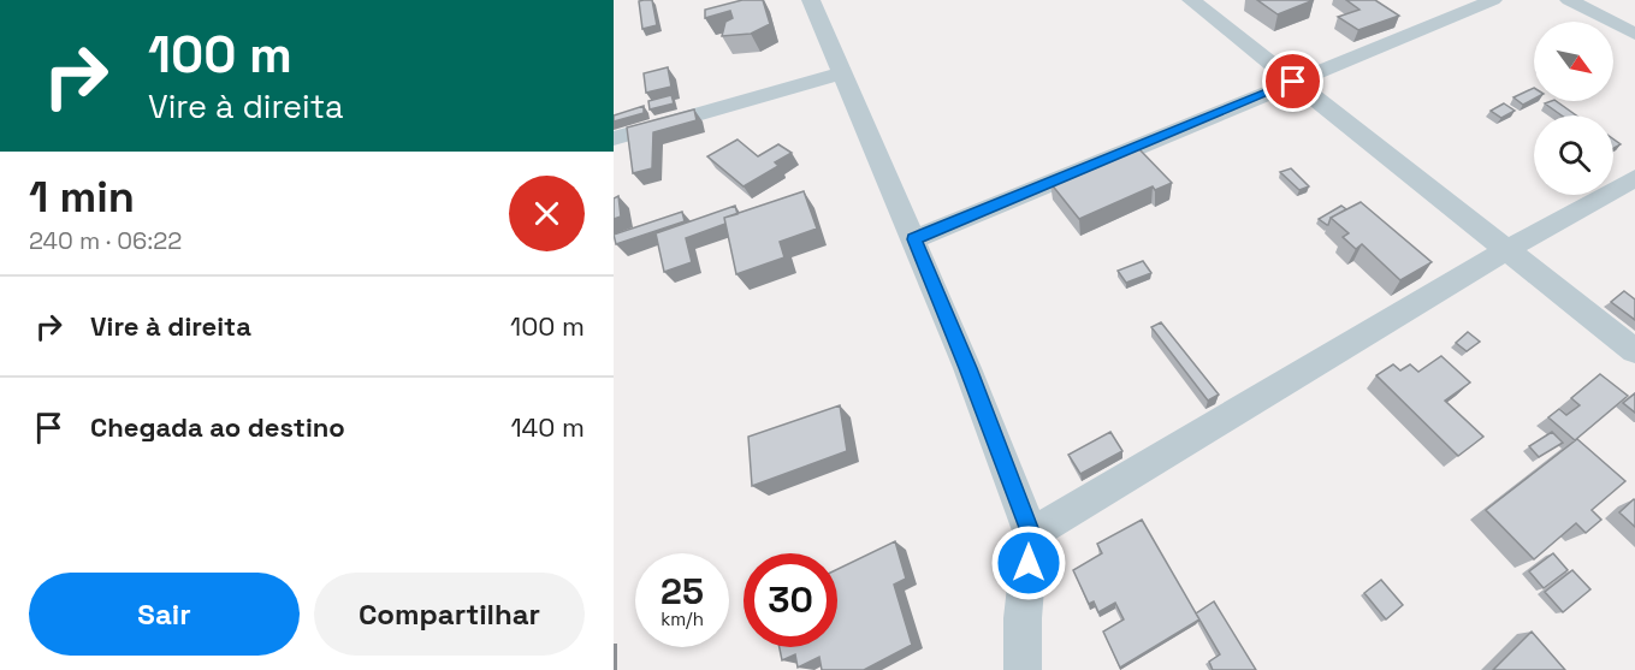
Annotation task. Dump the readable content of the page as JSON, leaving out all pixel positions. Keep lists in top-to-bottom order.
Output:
{
  "north": "bottom right",
  "page": {
    "turn": ["100 m", "Vire à direita"],
    "heading": ["1 min", "240 m · 06:22"],
    "list": [
      {
        "name": "Vire à direita",
        "value": "100 m"
      },
      {
        "name": "Chegada ao destino",
        "value": "140 m"
      }
    ],
    "speed": "25 km/h",
    "limit": "30",
    "buttons": ["Sair", "Compartilhar"]
  }
}
